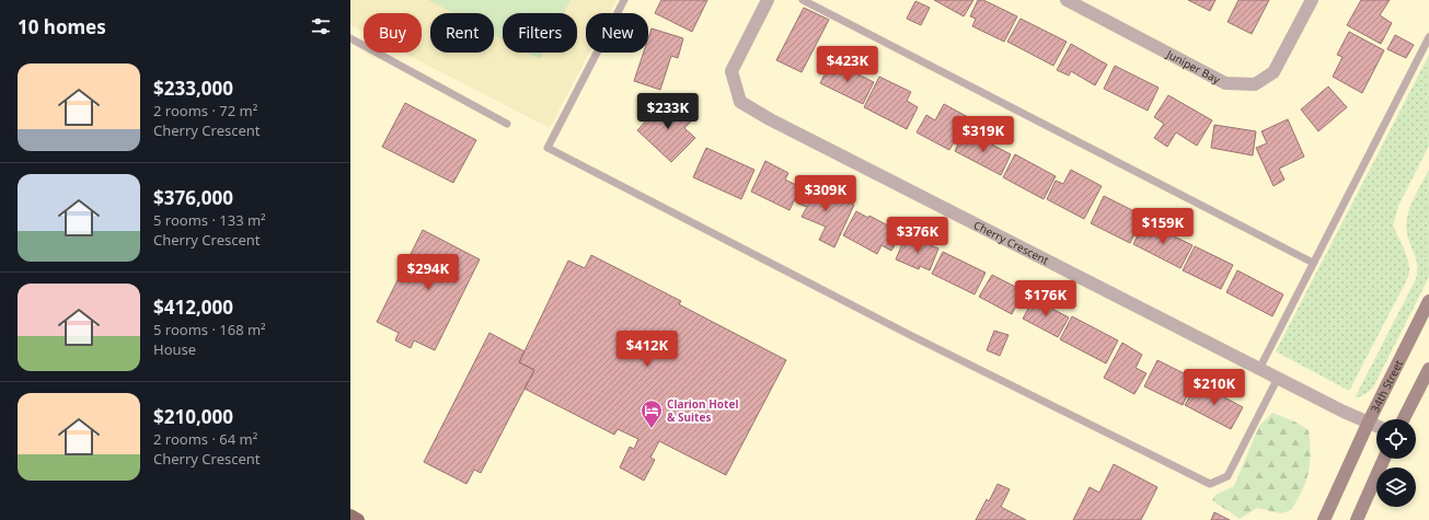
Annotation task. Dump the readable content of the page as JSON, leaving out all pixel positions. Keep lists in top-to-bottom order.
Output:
{
  "streets": {
    "main road": ["34th Street"],
    "street": ["Juniper Bay", "Cherry Crescent"]
  },
  "crossings": [
    ["Cherry Crescent", "34th Street"]
  ],
  "places": {
    "hotel": ["Clarion Hotel & Suites"]
  },
  "page": {
    "heading": "10 homes",
    "chip": [
      "Buy",
      "Rent",
      "Filters",
      "New"
    ],
    "price": [
      "$423K",
      "$233K",
      "$319K",
      "$309K",
      "$159K",
      "$376K",
      "$294K",
      "$176K",
      "$412K",
      "$210K"
    ],
    "list": [
      {
        "name": "$233,000",
        "note": "2 rooms · 72 m² · Cherry Crescent"
      },
      {
        "name": "$376,000",
        "note": "5 rooms · 133 m² · Cherry Crescent"
      },
      {
        "name": "$412,000",
        "note": "5 rooms · 168 m² · House"
      },
      {
        "name": "$210,000",
        "note": "2 rooms · 64 m² · Cherry Crescent"
      }
    ]
  }
}
